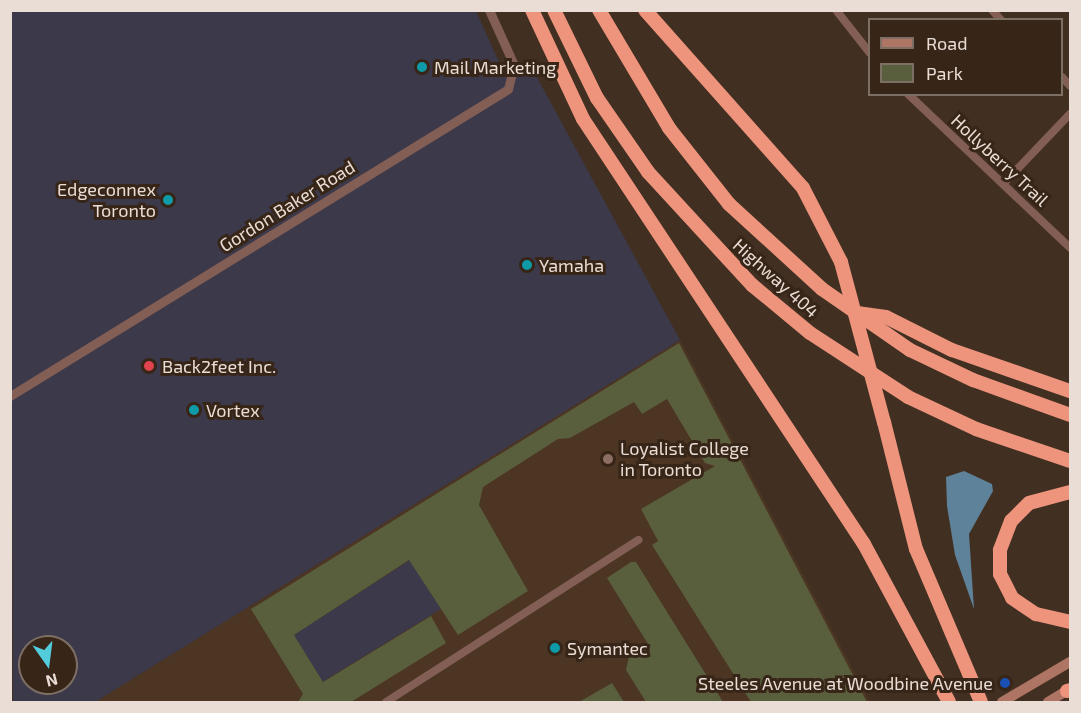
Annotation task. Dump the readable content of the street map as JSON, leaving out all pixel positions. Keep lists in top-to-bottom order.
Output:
{
  "streets": {
    "highway": ["Highway 404"],
    "street": ["Hollyberry Trail", "Gordon Baker Road"]
  },
  "places": [
    "Mail Marketing",
    "Edgeconnex Toronto",
    "Yamaha",
    "Back2feet Inc.",
    "Vortex",
    "Loyalist College in Toronto",
    "Symantec",
    "Steeles Avenue at Woodbine Avenue"
  ],
  "legend": ["Road", "Park"],
  "north": "bottom"
}
